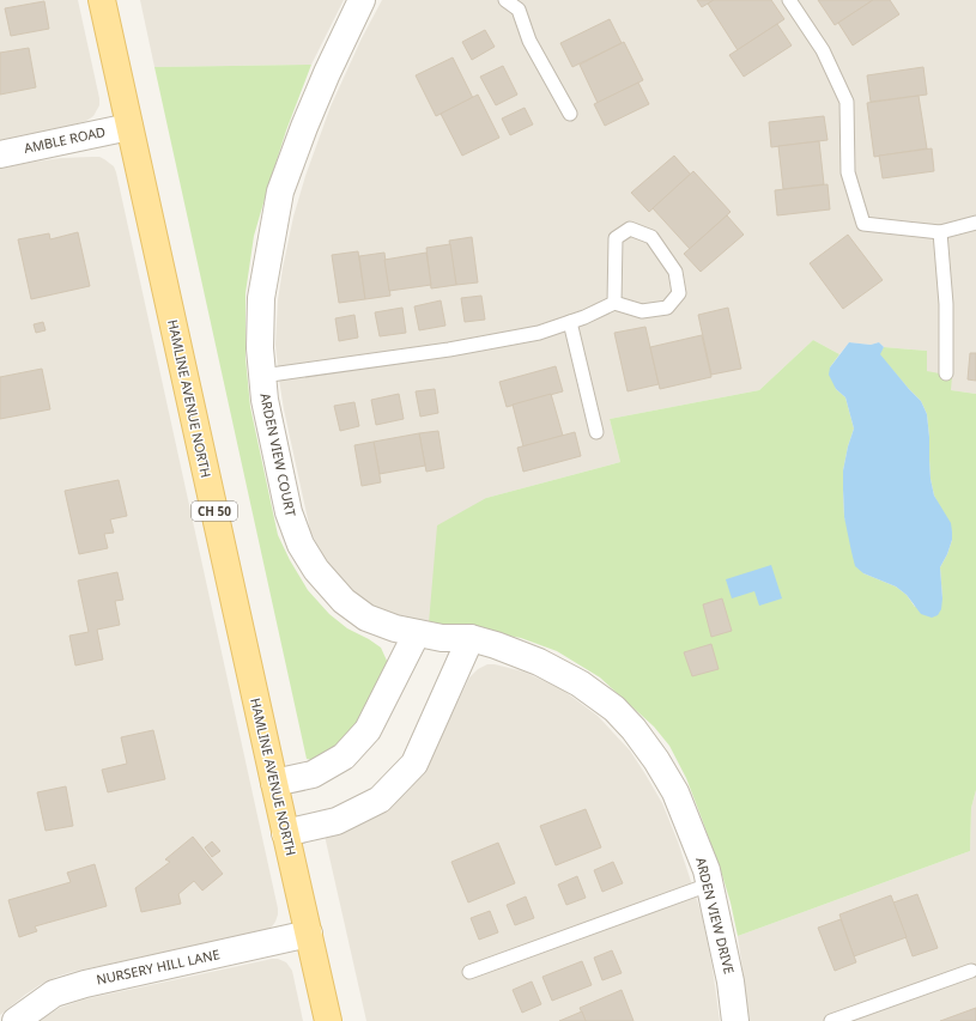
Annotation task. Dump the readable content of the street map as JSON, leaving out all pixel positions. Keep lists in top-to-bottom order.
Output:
{
  "streets": {
    "main road": ["HAMLINE AVENUE NORTH", "CH 50"],
    "street": [
      "AMBLE ROAD",
      "ARDEN VIEW COURT",
      "ARDEN VIEW DRIVE",
      "NURSERY HILL LANE"
    ]
  },
  "crossings": [
    ["AMBLE ROAD", "HAMLINE AVENUE NORTH"],
    ["HAMLINE AVENUE NORTH", "NURSERY HILL LANE"],
    ["ARDEN VIEW COURT", "ARDEN VIEW DRIVE"]
  ]
}
